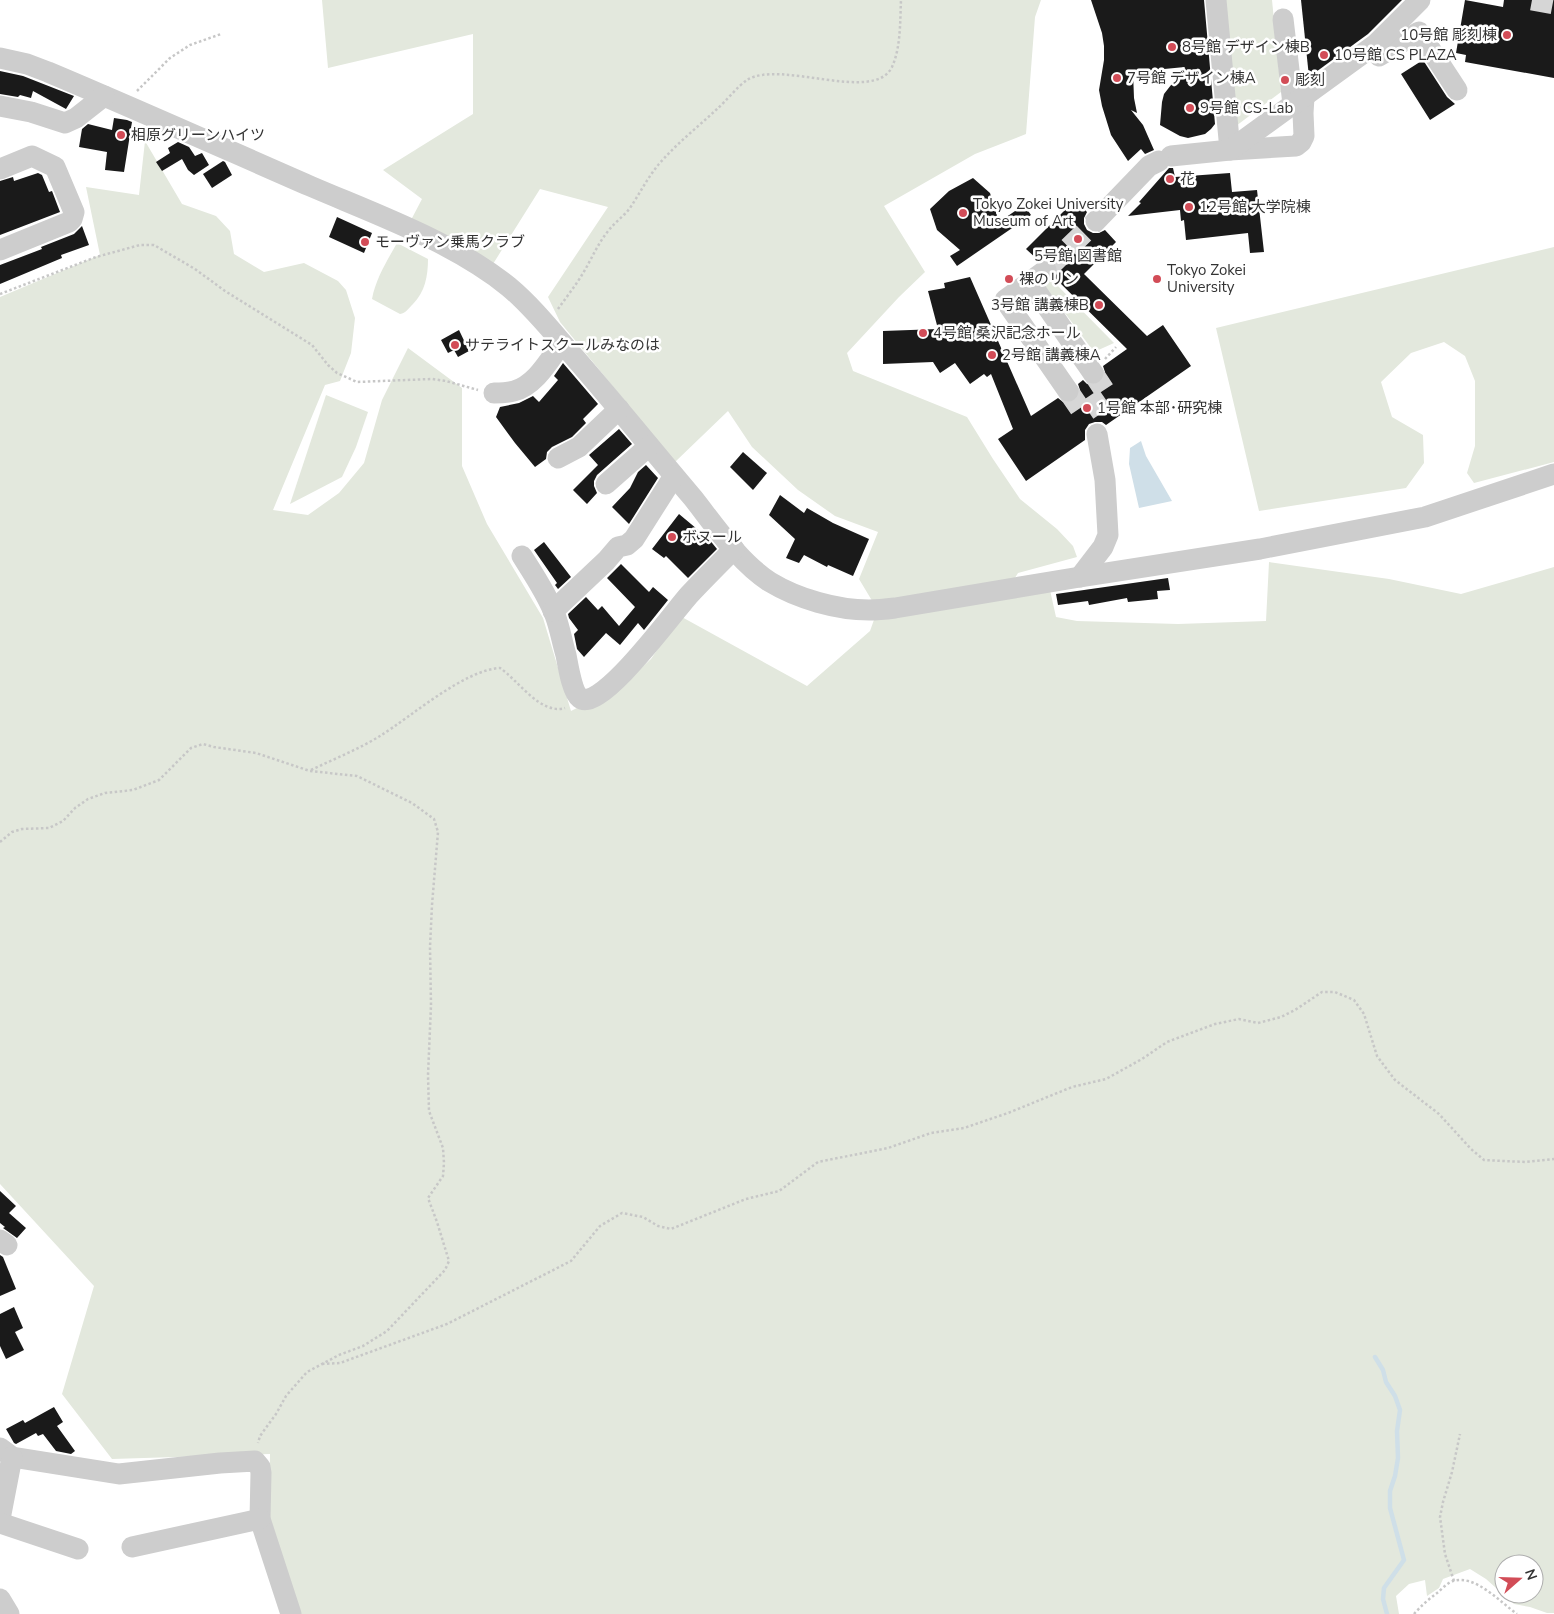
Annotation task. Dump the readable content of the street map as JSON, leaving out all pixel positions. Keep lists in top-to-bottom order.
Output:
{
  "places": [
    "10号館 彫刻棟",
    "8号館 デザイン棟B",
    "10号館 CS PLAZA",
    "7号館 デザイン棟A",
    "彫刻",
    "9号館 CS-Lab",
    "相原グリーンハイツ",
    "花",
    "12号館 大学院棟",
    "Tokyo Zokei University Museum of Art",
    "5号館 図書館",
    "モーヴァン乗馬クラブ",
    "裸のリン",
    "Tokyo Zokei University",
    "3号館 講義棟B",
    "4号館 桑沢記念ホール",
    "サテライトスクールみなのは",
    "2号館 講義棟A",
    "1号館 本部･研究棟",
    "ボヌール"
  ],
  "north": "right"
}
